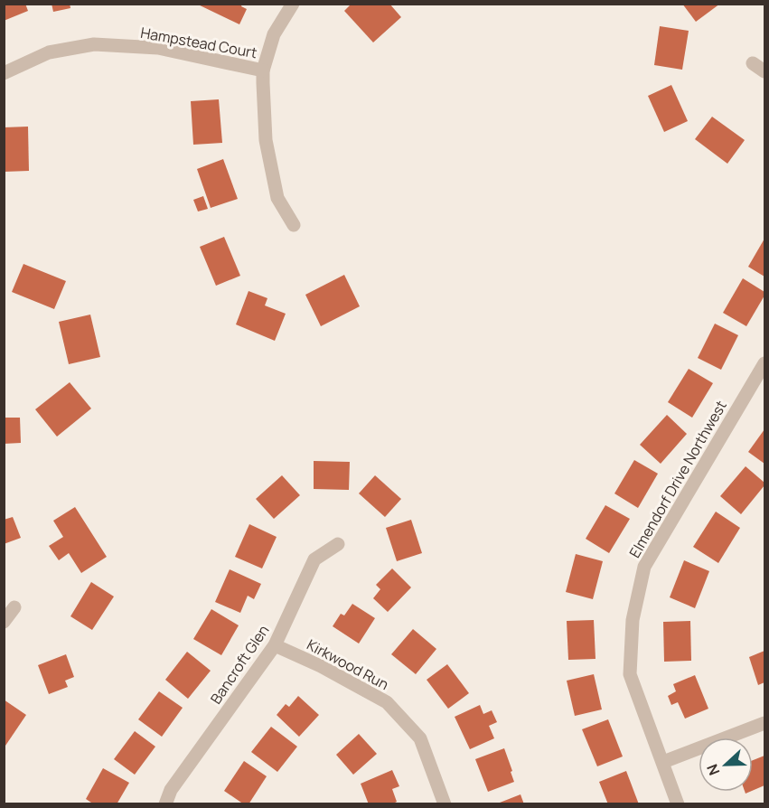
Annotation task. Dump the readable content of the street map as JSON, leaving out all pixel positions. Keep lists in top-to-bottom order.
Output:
{
  "streets": {
    "street": [
      "Hampstead Court",
      "Elmendorf Drive Northwest",
      "Bancroft Glen",
      "Kirkwood Run"
    ]
  },
  "crossings": [
    ["Bancroft Glen", "Kirkwood Run"]
  ],
  "north": "left"
}
